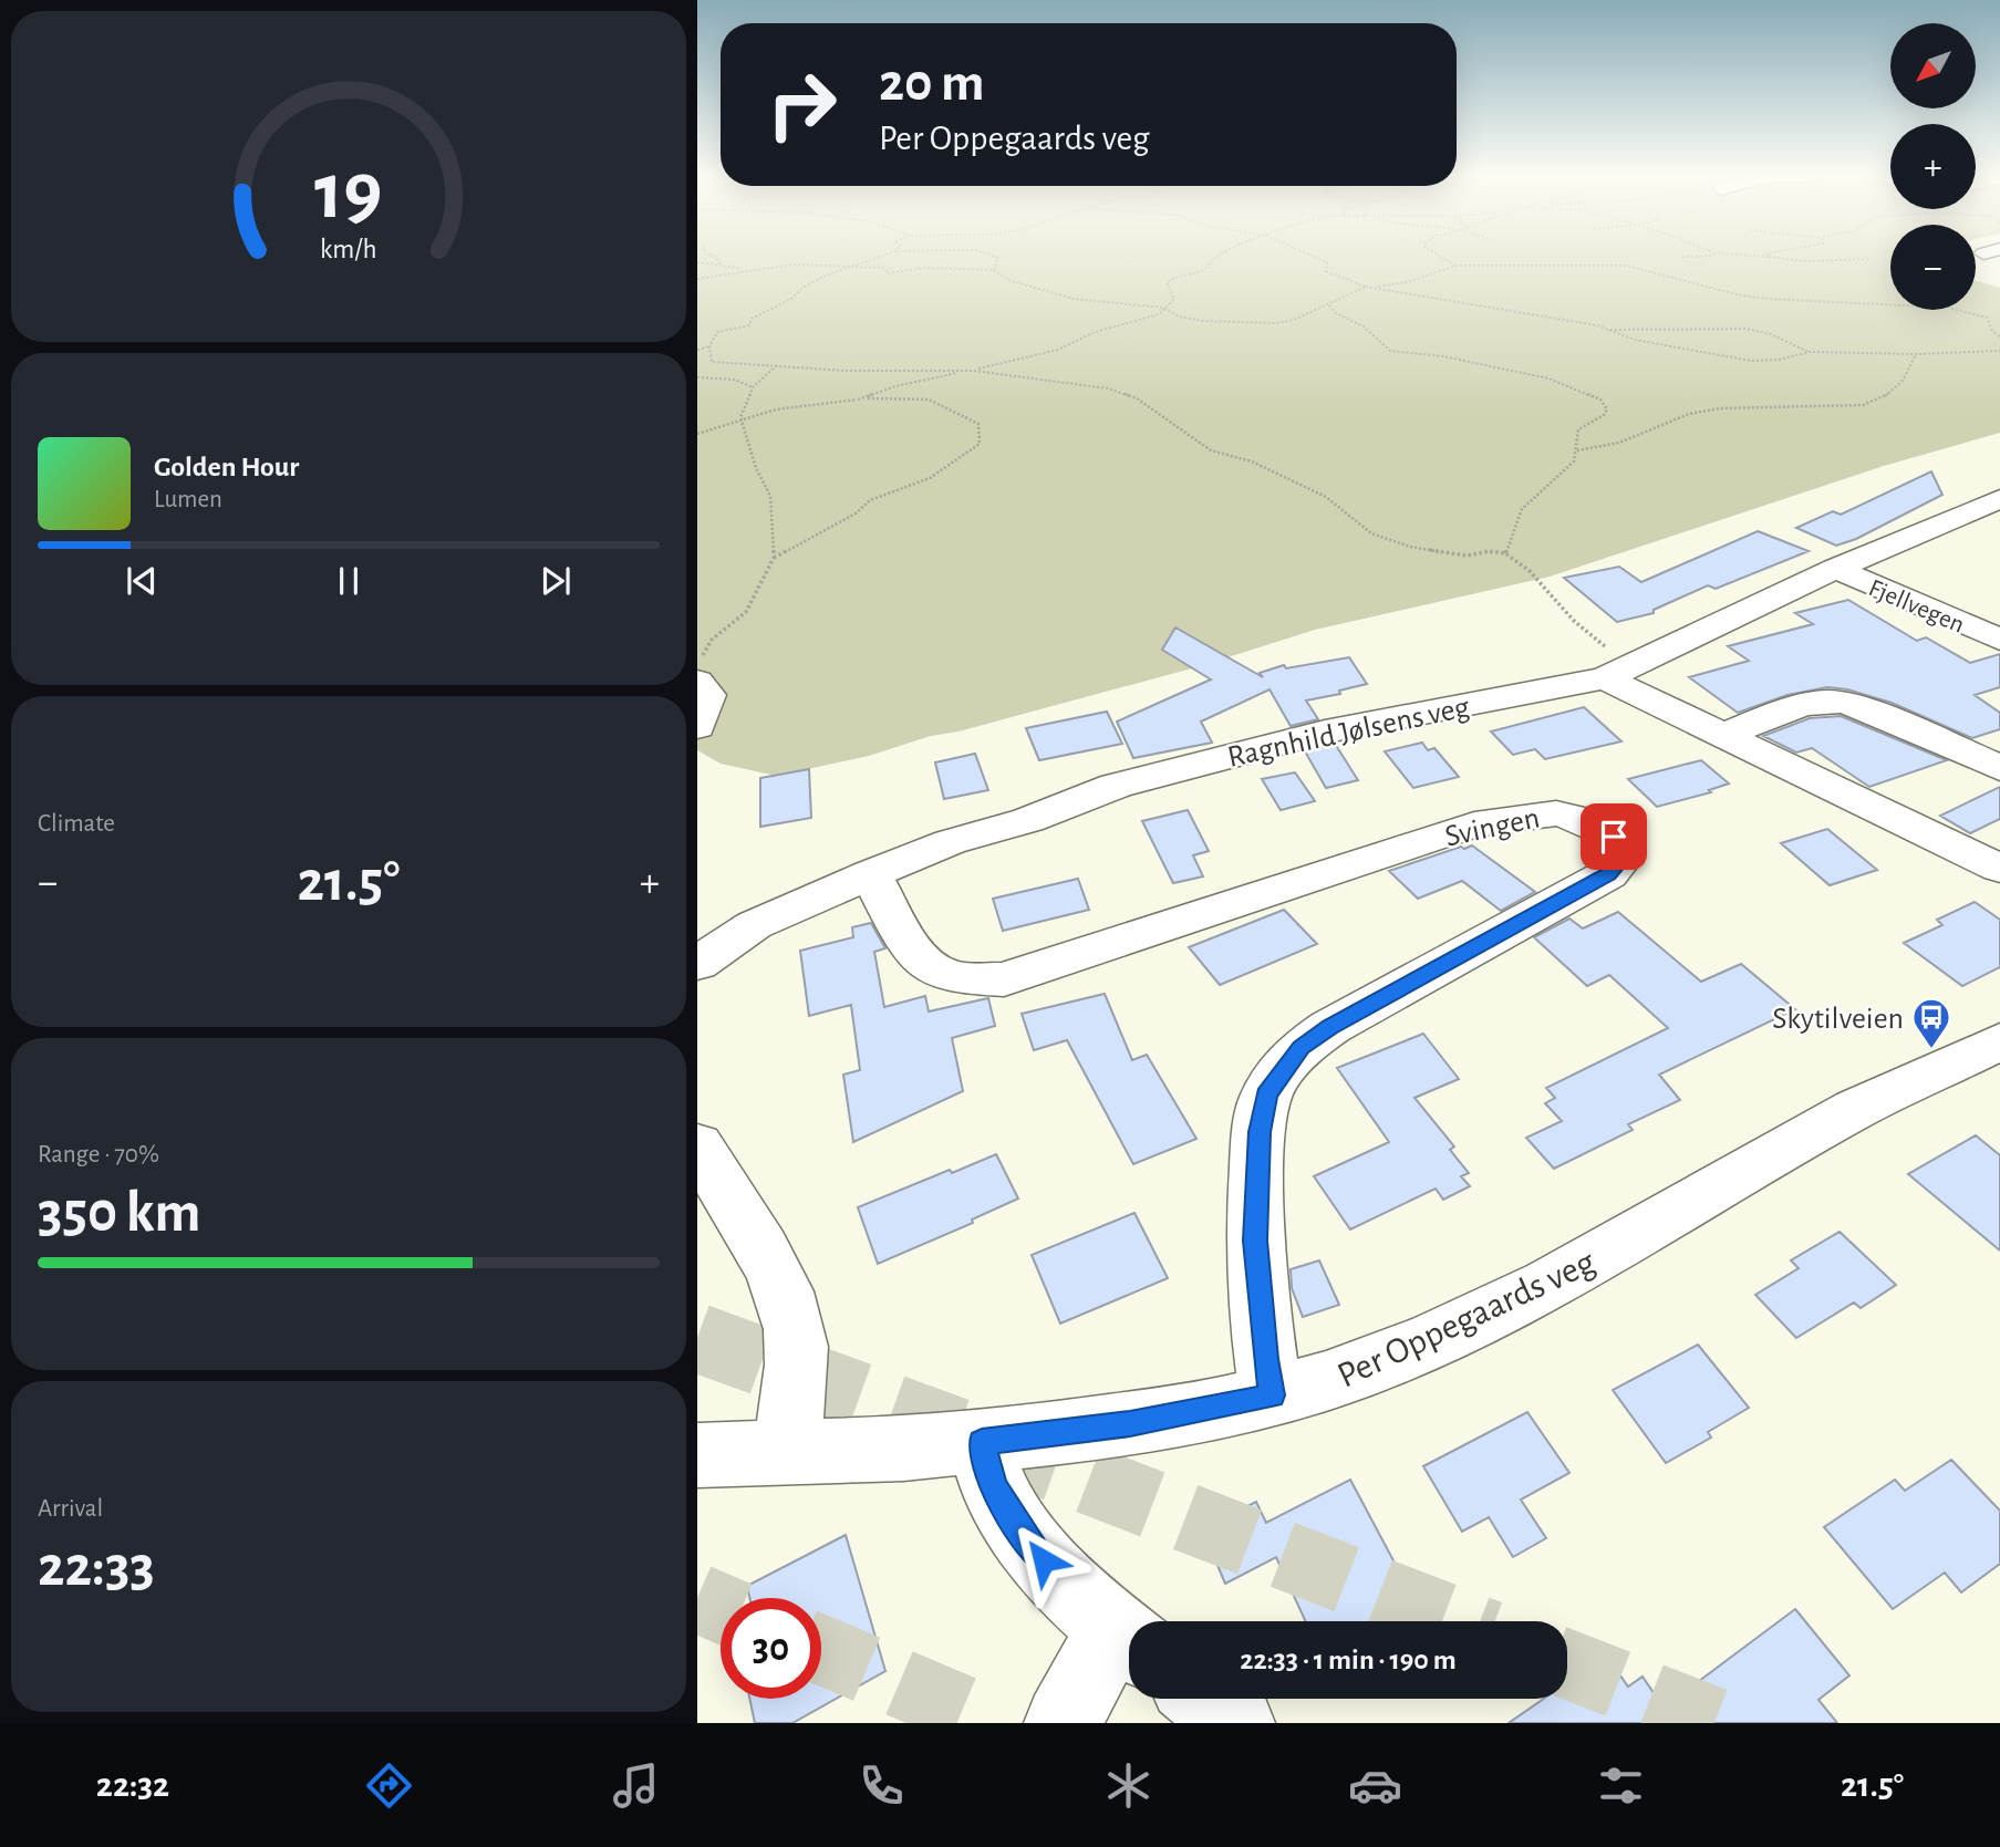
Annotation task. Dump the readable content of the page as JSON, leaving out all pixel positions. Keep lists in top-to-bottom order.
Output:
{
  "streets": {
    "street": [
      "Fjellvegen",
      "Ragnhild Jølsens veg",
      "Svingen",
      "Per Oppegaards veg"
    ]
  },
  "crossings": [
    ["Fjellvegen", "Ragnhild Jølsens veg"],
    ["Ragnhild Jølsens veg", "Svingen"],
    ["Svingen", "Per Oppegaards veg"]
  ],
  "places": {
    "bus stop": ["Skytilveien"]
  },
  "north": "bottom left",
  "page": {
    "map_buttons": ["+", "−"],
    "turn": ["20 m", "Per Oppegaards veg"],
    "song": ["Golden Hour", "Lumen"],
    "tile": [
      "Climate",
      ["Range · 70%", "350 km"],
      ["Arrival", "22:33"]
    ],
    "heat": ["−", "21.5°", "+"],
    "limit": "30",
    "trip": "22:33 · 1 min · 190 m",
    "tabs": ["22:32", "21.5°"],
    "gauge": ["19", "km/h"]
  }
}
